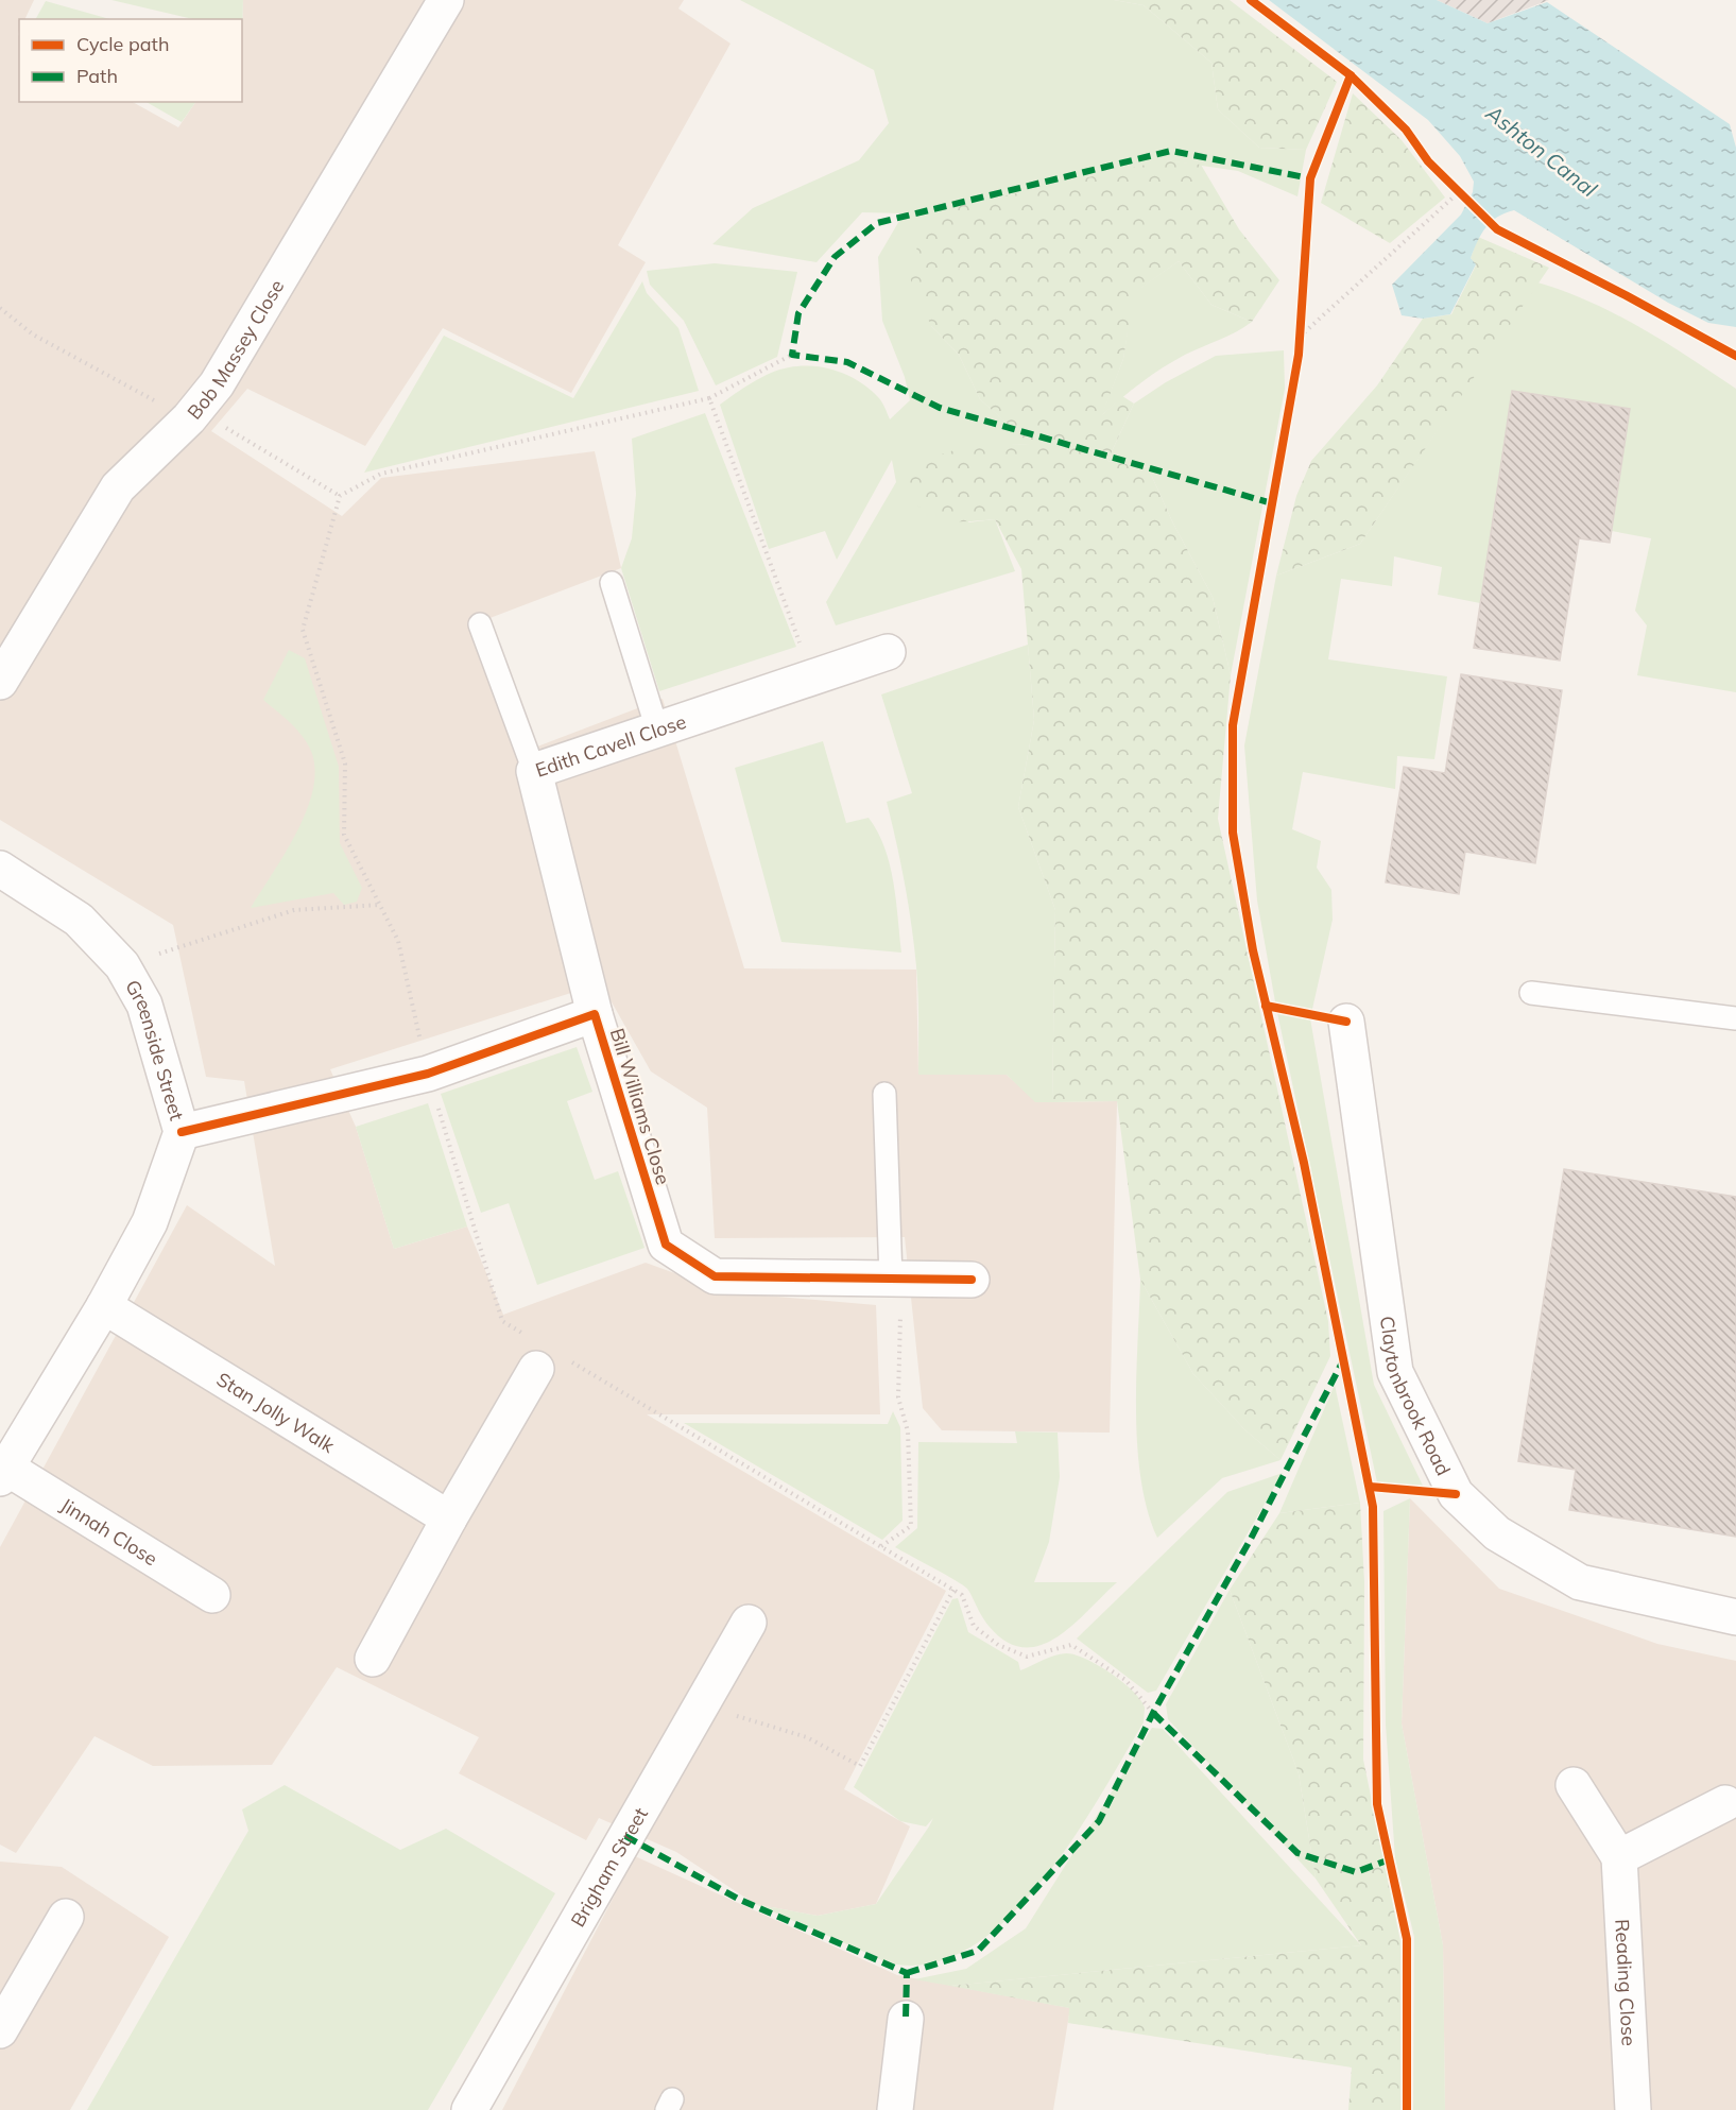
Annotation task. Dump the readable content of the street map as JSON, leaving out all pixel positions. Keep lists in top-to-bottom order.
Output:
{
  "streets": {
    "street": [
      "Bob Massey Close",
      "Edith Cavell Close",
      "Greenside Street",
      "Bill Williams Close",
      "Claytonbrook Road",
      "Stan Jolly Walk",
      "Jinnah Close",
      "Brigham Street",
      "Reading Close"
    ]
  },
  "crossings": [
    ["Edith Cavell Close", "Bill Williams Close"],
    ["Greenside Street", "Bill Williams Close"],
    ["Greenside Street", "Stan Jolly Walk"],
    ["Greenside Street", "Jinnah Close"]
  ],
  "water": ["Ashton Canal"],
  "legend": ["Cycle path", "Path"]
}
